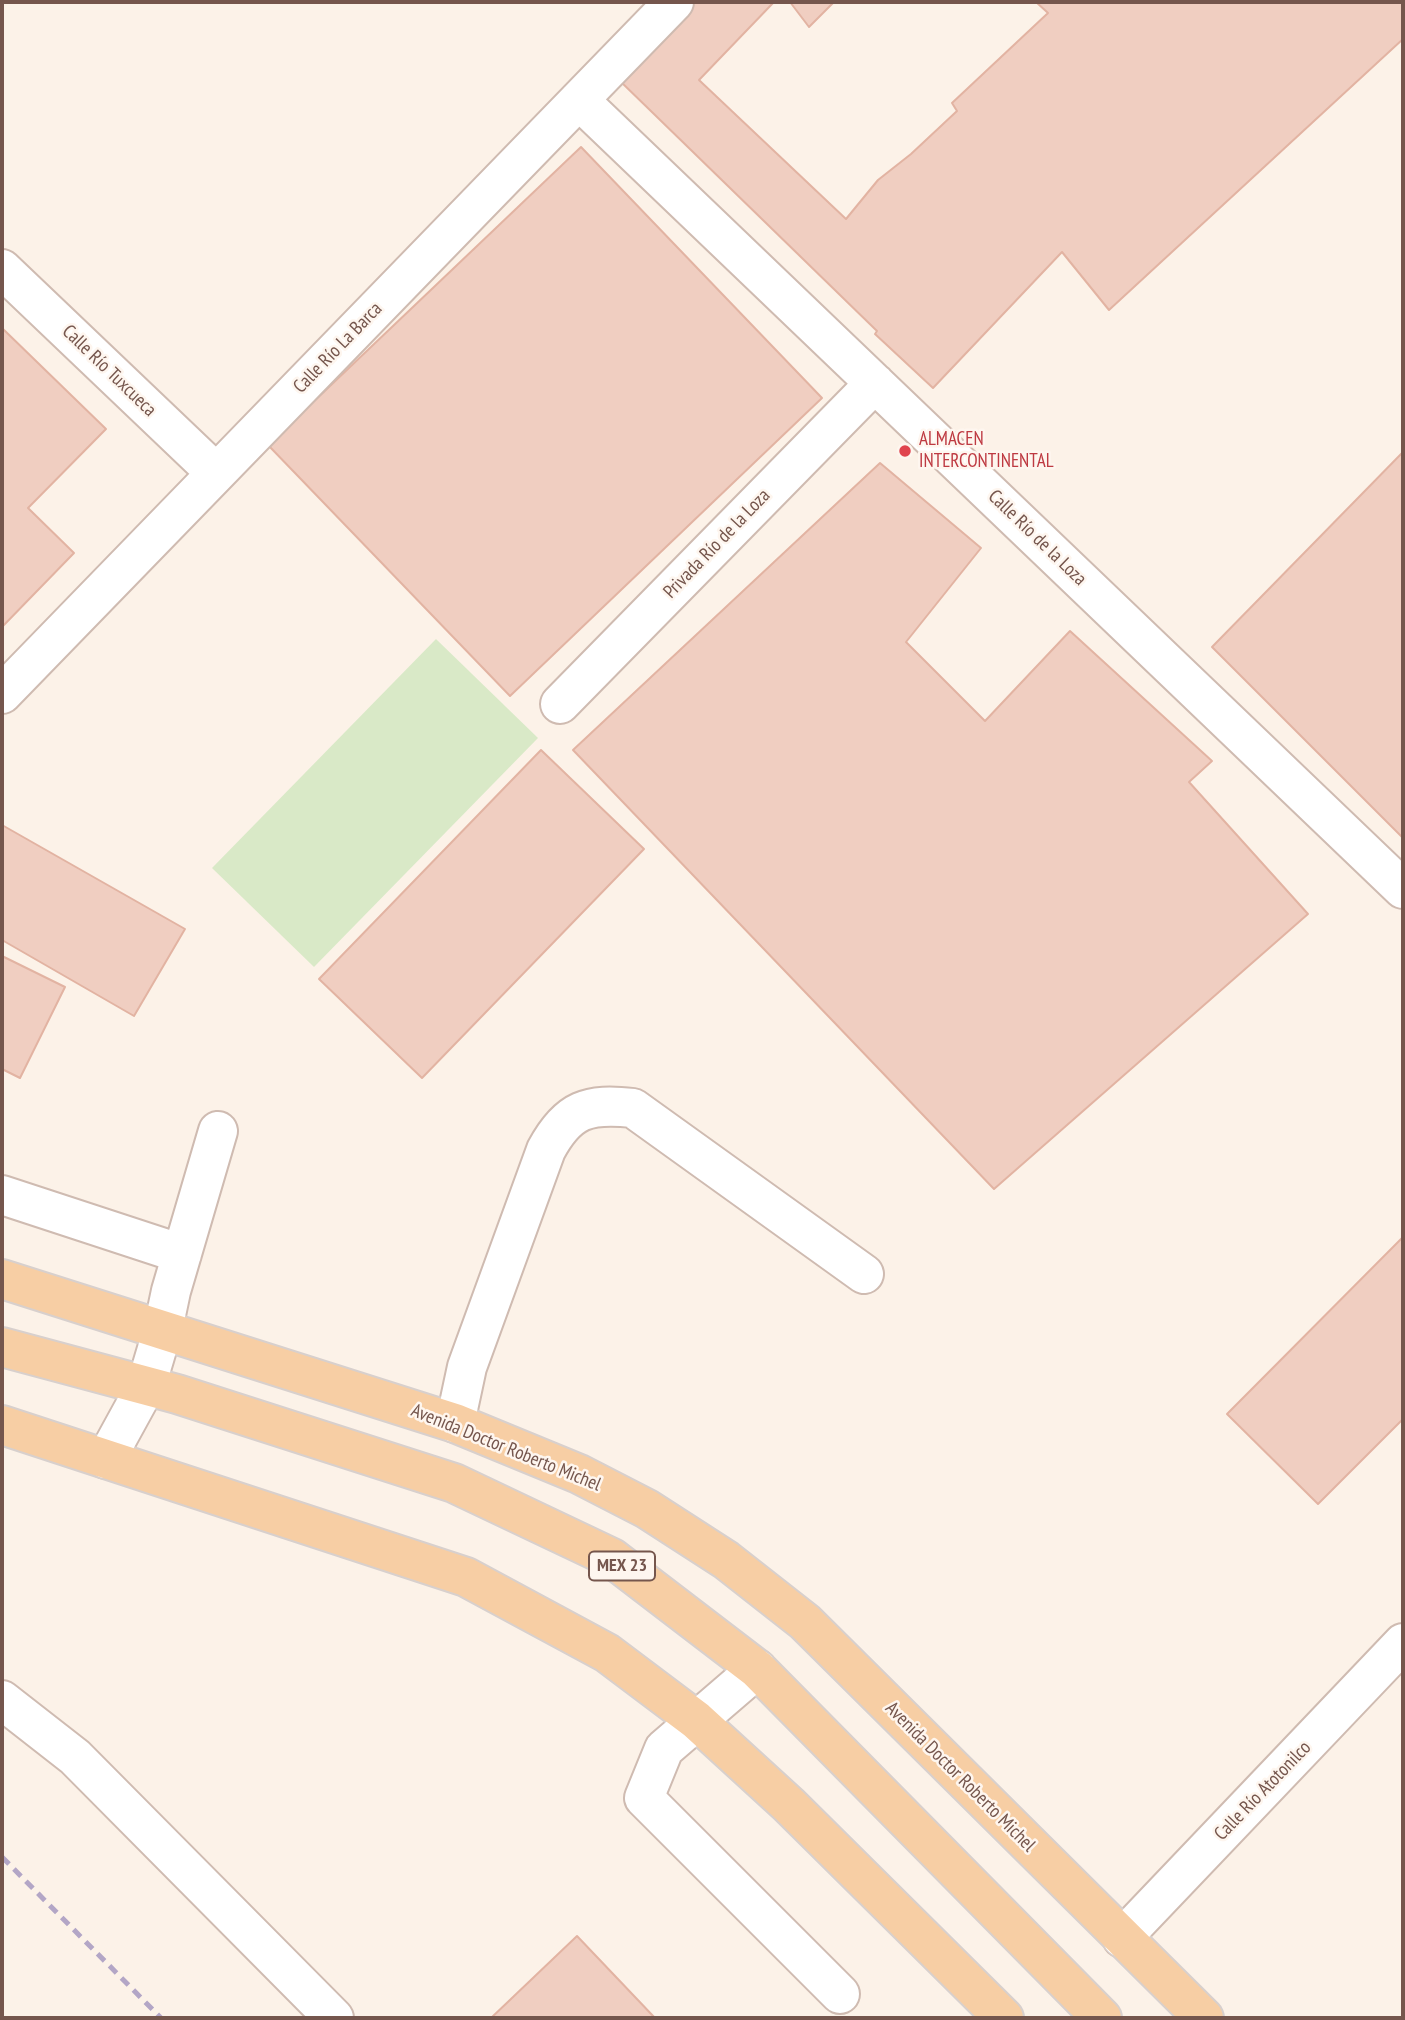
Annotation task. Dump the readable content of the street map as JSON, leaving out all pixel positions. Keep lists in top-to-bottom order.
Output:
{
  "streets": {
    "main road": ["Avenida Doctor Roberto Michel", "MEX 23"],
    "street": [
      "Calle Río La Barca",
      "Calle Río Tuxcueca",
      "Calle Río de la Loza",
      "Privada Río de la Loza",
      "Calle Río Atotonilco"
    ]
  },
  "crossings": [
    ["Calle Río La Barca", "Calle Río Tuxcueca"],
    ["Calle Río La Barca", "Calle Río de la Loza"],
    ["Calle Río de la Loza", "Privada Río de la Loza"],
    ["Avenida Doctor Roberto Michel", "Calle Río Atotonilco"]
  ],
  "places": ["ALMACEN INTERCONTINENTAL"]
}
